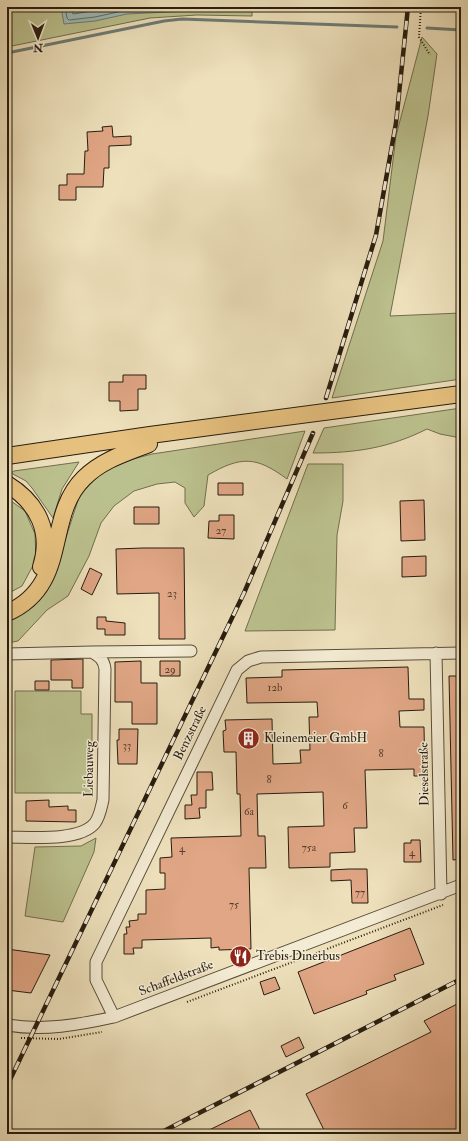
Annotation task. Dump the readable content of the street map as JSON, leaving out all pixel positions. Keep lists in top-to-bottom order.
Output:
{
  "streets": {
    "street": [
      "Benzstraße",
      "Liebauweg",
      "Dieselstraße",
      "Schaffeldstraße"
    ]
  },
  "crossings": [
    ["Benzstraße", "Dieselstraße"],
    ["Benzstraße", "Schaffeldstraße"],
    ["Dieselstraße", "Schaffeldstraße"]
  ],
  "places": {
    "building": ["Kleinemeier GmbH"],
    "restaurant": ["Trebis Dinerbus"]
  },
  "house_numbers": [
    "27",
    "23",
    "29",
    "12b",
    "33",
    "8",
    "8",
    "6",
    "6a",
    "75a",
    "4",
    "4",
    "77",
    "75"
  ],
  "north": "bottom"
}
